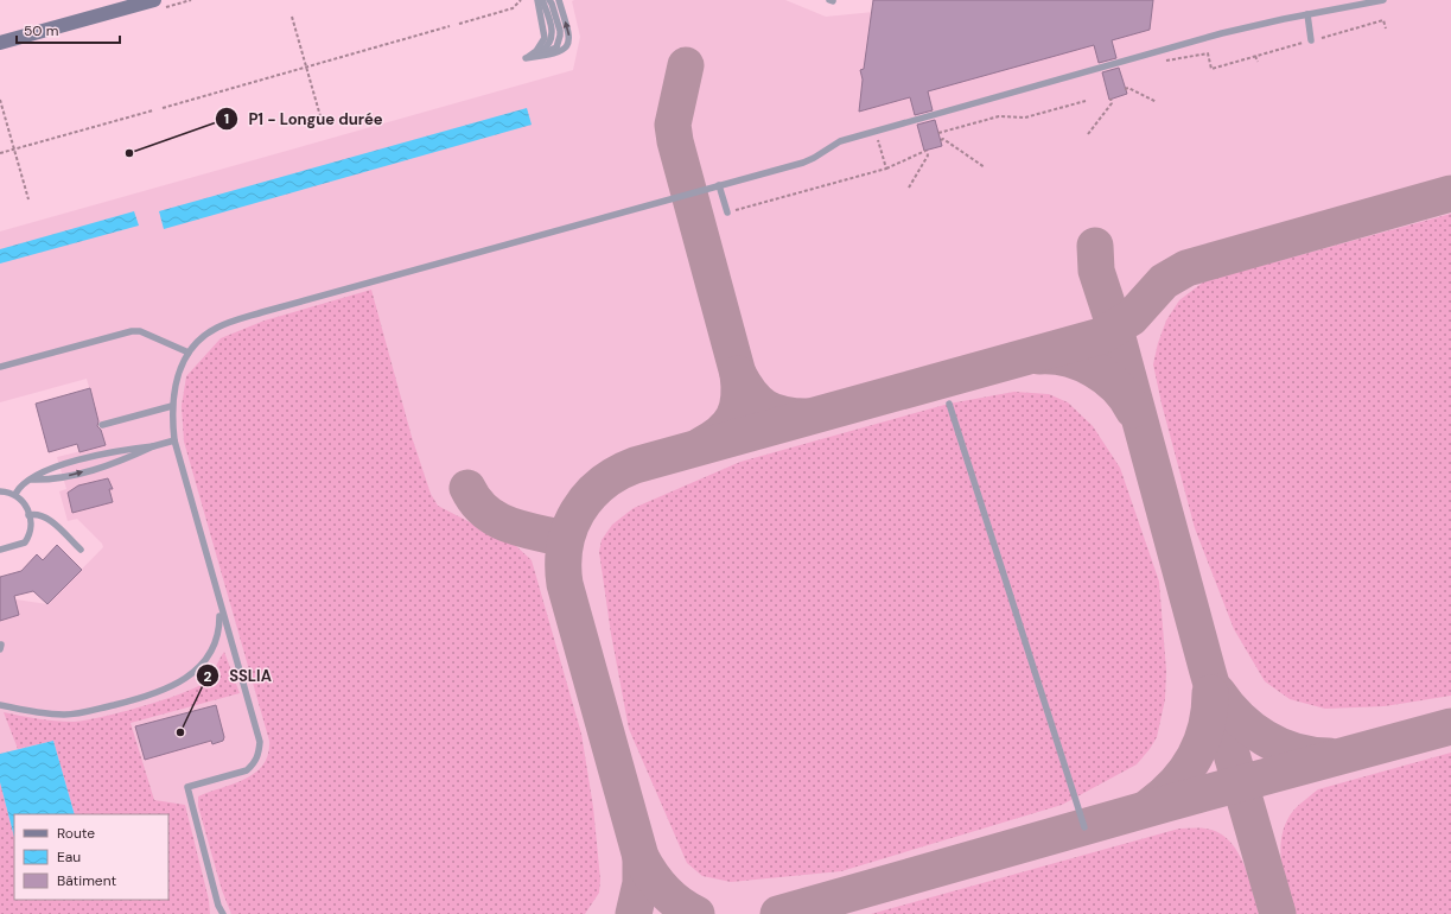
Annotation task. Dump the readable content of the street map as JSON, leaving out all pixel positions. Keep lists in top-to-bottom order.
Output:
{
  "places": ["P1 - Longue durée", "SSLIA"],
  "legend": ["Route", "Eau", "Bâtiment"],
  "scale_bar": "50 m"
}
